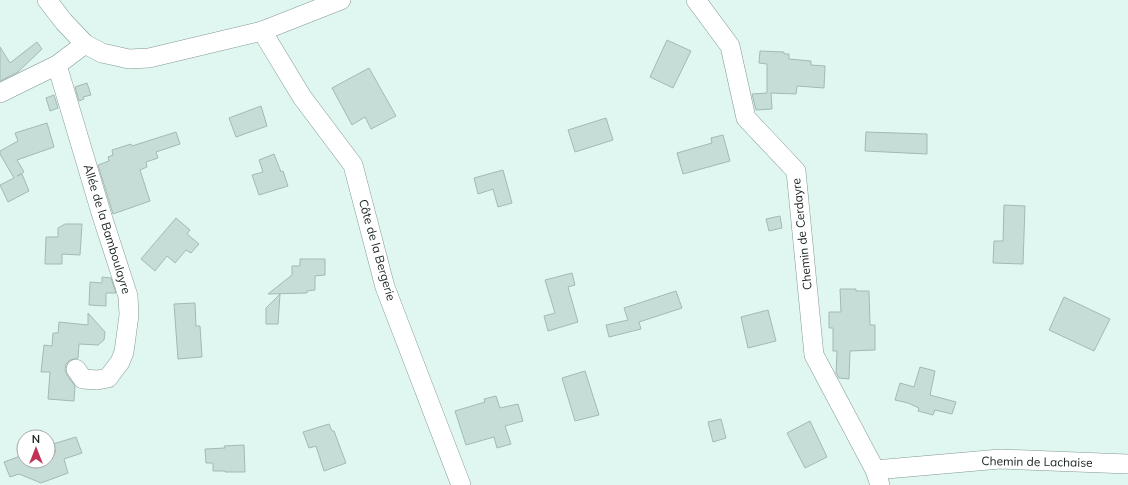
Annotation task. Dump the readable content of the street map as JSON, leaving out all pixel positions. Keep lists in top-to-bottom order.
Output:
{
  "streets": {
    "street": [
      "Allée de la Bamboulayre",
      "Chemin de Cerdayre",
      "Côte de la Bergerie",
      "Chemin de Lachaise"
    ]
  },
  "crossings": [
    ["Chemin de Cerdayre", "Chemin de Lachaise"]
  ],
  "north": "top"
}
